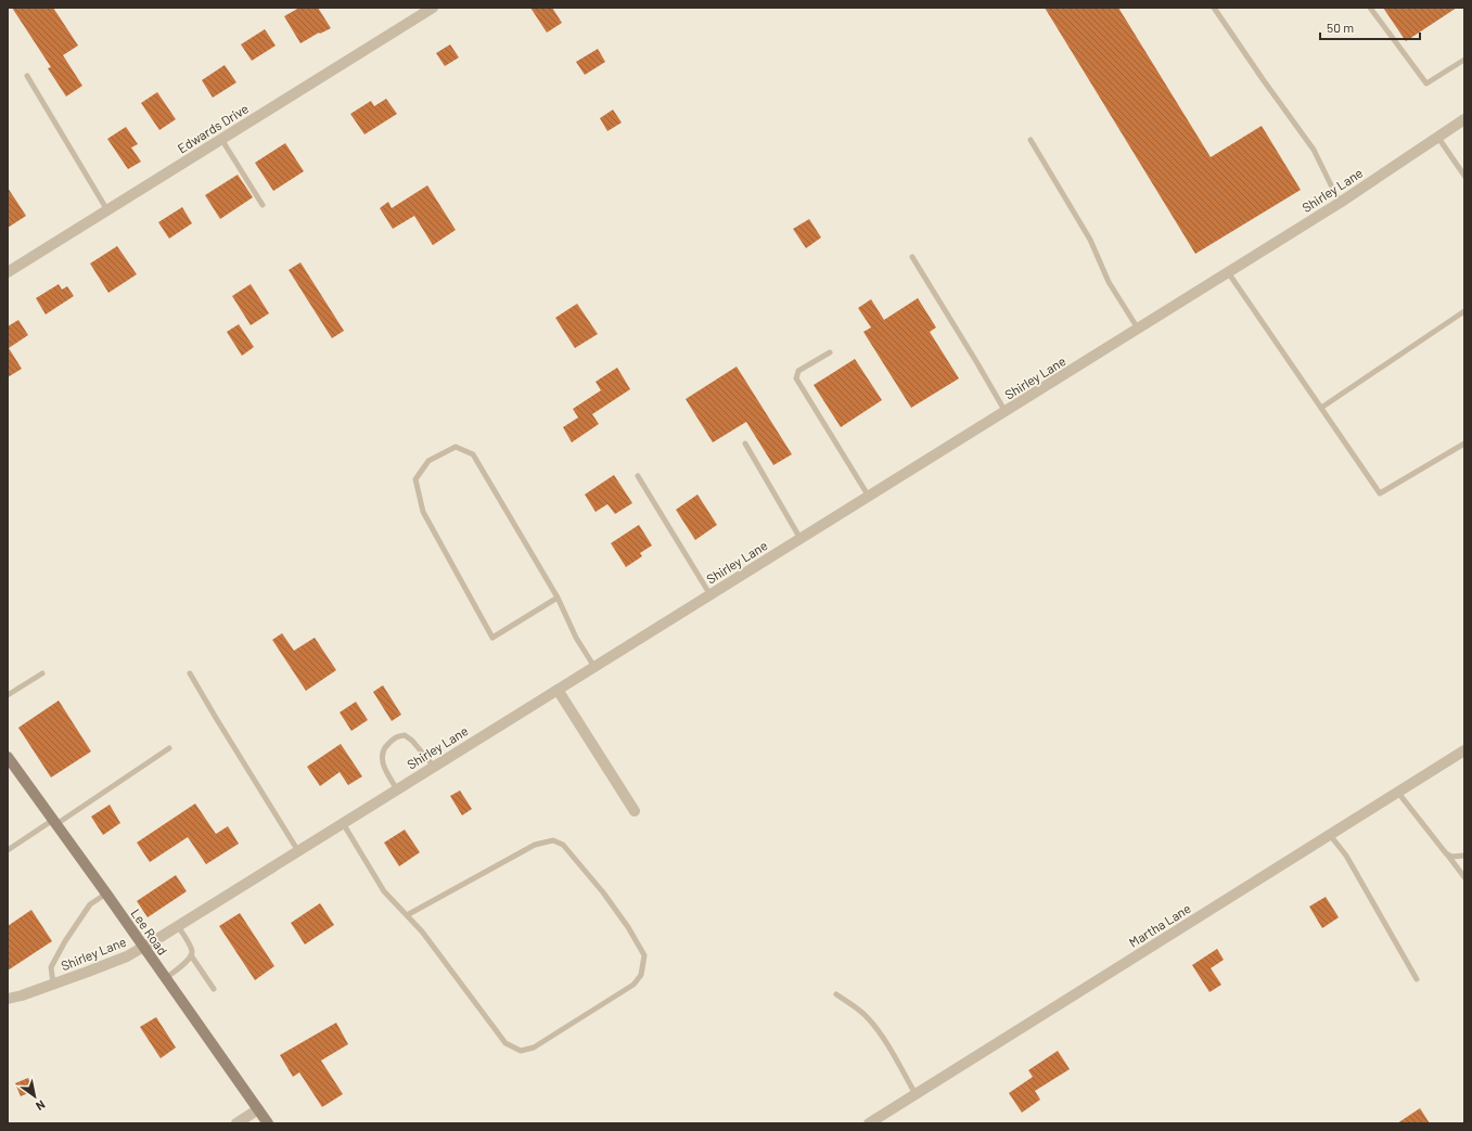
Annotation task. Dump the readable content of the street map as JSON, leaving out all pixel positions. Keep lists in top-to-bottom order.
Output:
{
  "streets": {
    "main road": ["Lee Road"],
    "street": ["Edwards Drive", "Shirley Lane", "Martha Lane"]
  },
  "crossings": [
    ["Shirley Lane", "Lee Road"]
  ],
  "scale_bar": "50 m",
  "north": "bottom right"
}
